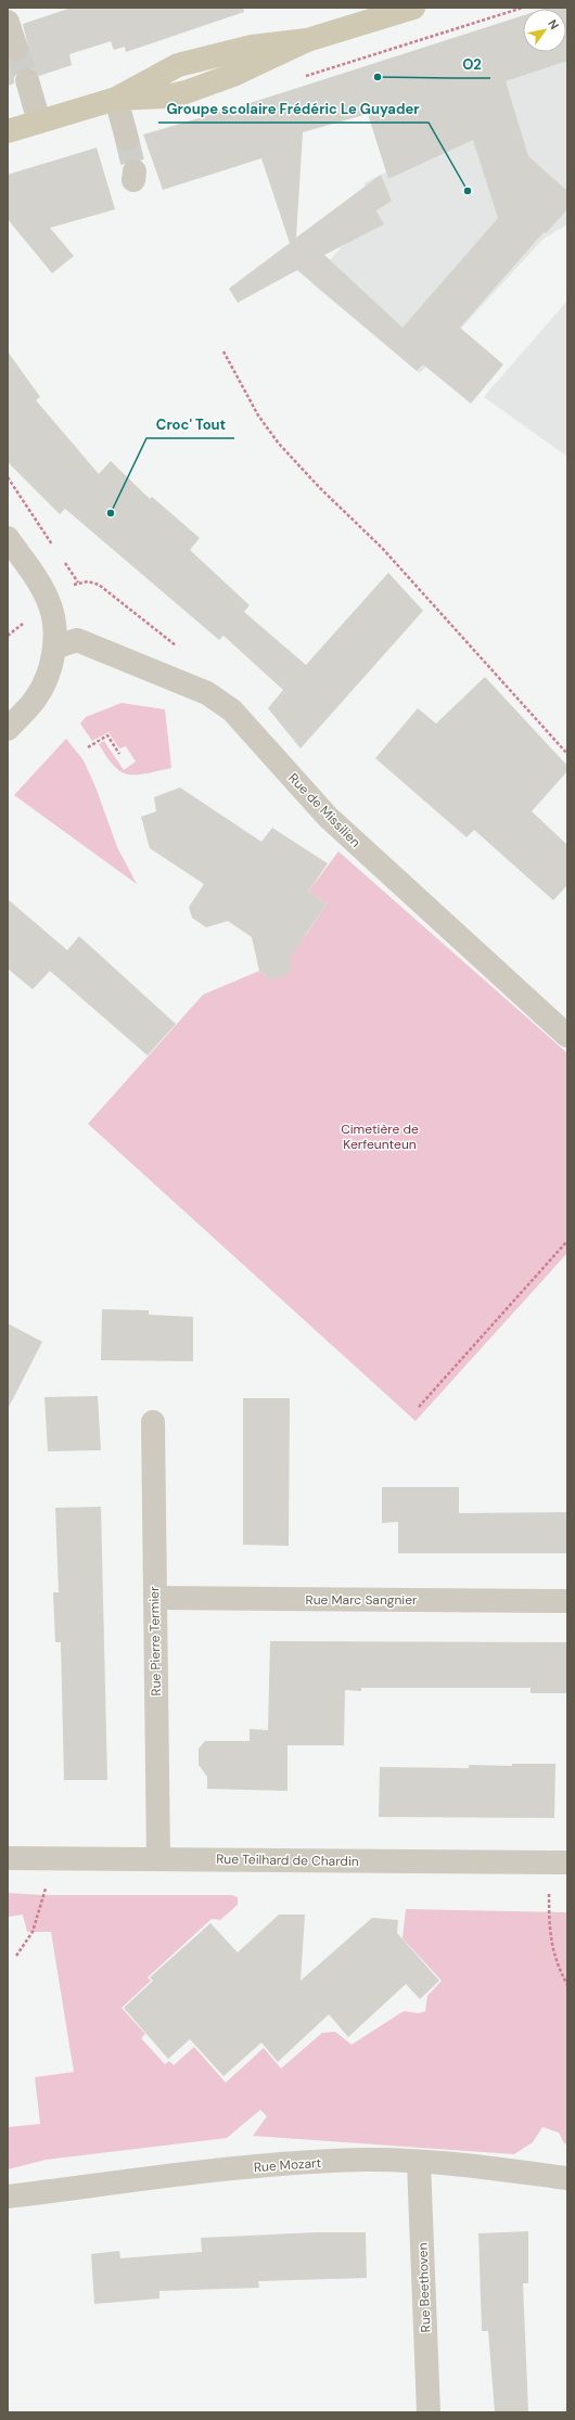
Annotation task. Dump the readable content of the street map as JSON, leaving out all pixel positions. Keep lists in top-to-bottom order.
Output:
{
  "streets": {
    "street": [
      "Rue de Missilien",
      "Rue Marc Sangnier",
      "Rue Pierre Termier",
      "Rue Teilhard de Chardin",
      "Rue Mozart",
      "Rue Beethoven"
    ]
  },
  "crossings": [
    ["Rue Marc Sangnier", "Rue Pierre Termier"],
    ["Rue Pierre Termier", "Rue Teilhard de Chardin"],
    ["Rue Mozart", "Rue Beethoven"]
  ],
  "parks": ["Cimetière de Kerfeunteun"],
  "places": ["O2", "Groupe scolaire Frédéric Le Guyader", "Croc' Tout"],
  "north": "top right"
}
